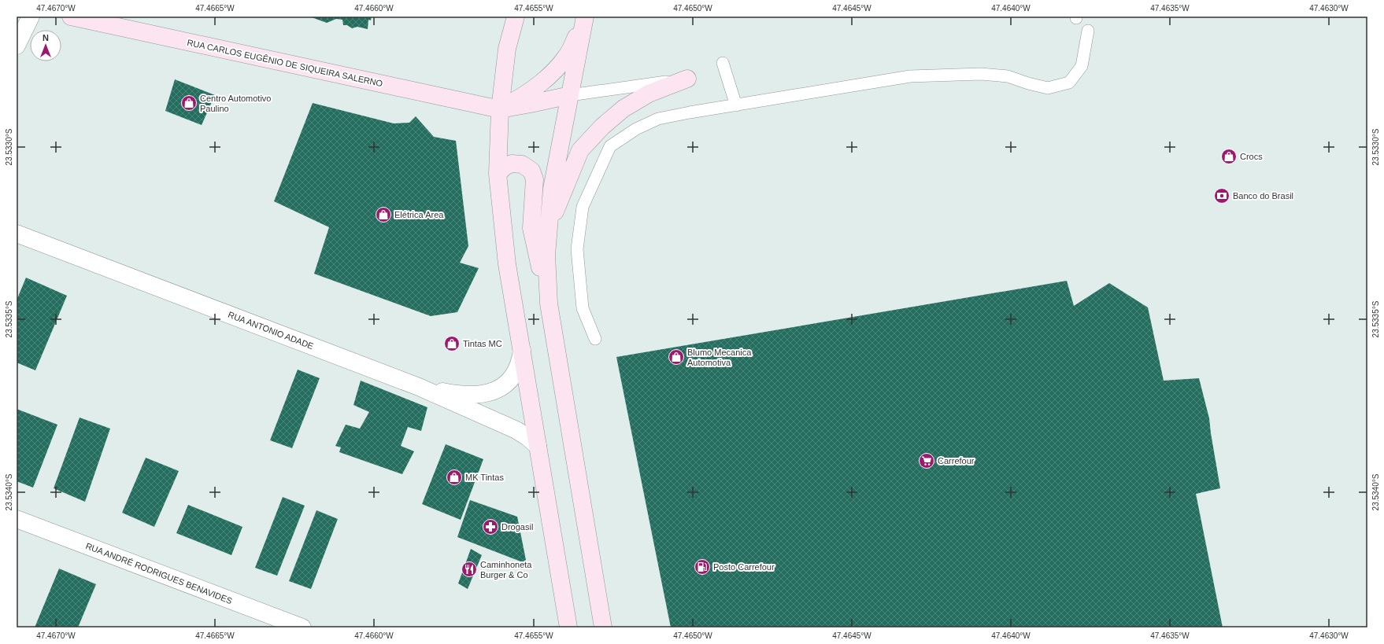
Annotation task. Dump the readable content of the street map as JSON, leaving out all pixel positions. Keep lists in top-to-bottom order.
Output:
{
  "streets": {
    "main road": ["RUA CARLOS EUGÊNIO DE SIQUEIRA SALERNO"],
    "street": ["RUA ANTONIO ADADE", "RUA ANDRÉ RODRIGUES BENAVIDES"]
  },
  "places": {
    "shop": [
      "Centro Automotivo Paulino",
      "Crocs",
      "Elétrica Area",
      "Tintas MC",
      "Blumo Mecanica Automotiva",
      "MK Tintas"
    ],
    "bank": ["Banco do Brasil"],
    "supermarket": ["Carrefour"],
    "pharmacy": ["Drogasil"],
    "fuel station": ["Posto Carrefour"],
    "restaurant": ["Caminhoneta Burger & Co"]
  },
  "north": "top",
  "coordinates": [
    "47.4670°W",
    "47.4665°W",
    "47.4660°W",
    "47.4655°W",
    "47.4650°W",
    "47.4645°W",
    "47.4640°W",
    "47.4635°W",
    "47.4630°W",
    "23.5330°S",
    "23.5335°S",
    "23.5340°S"
  ]
}
